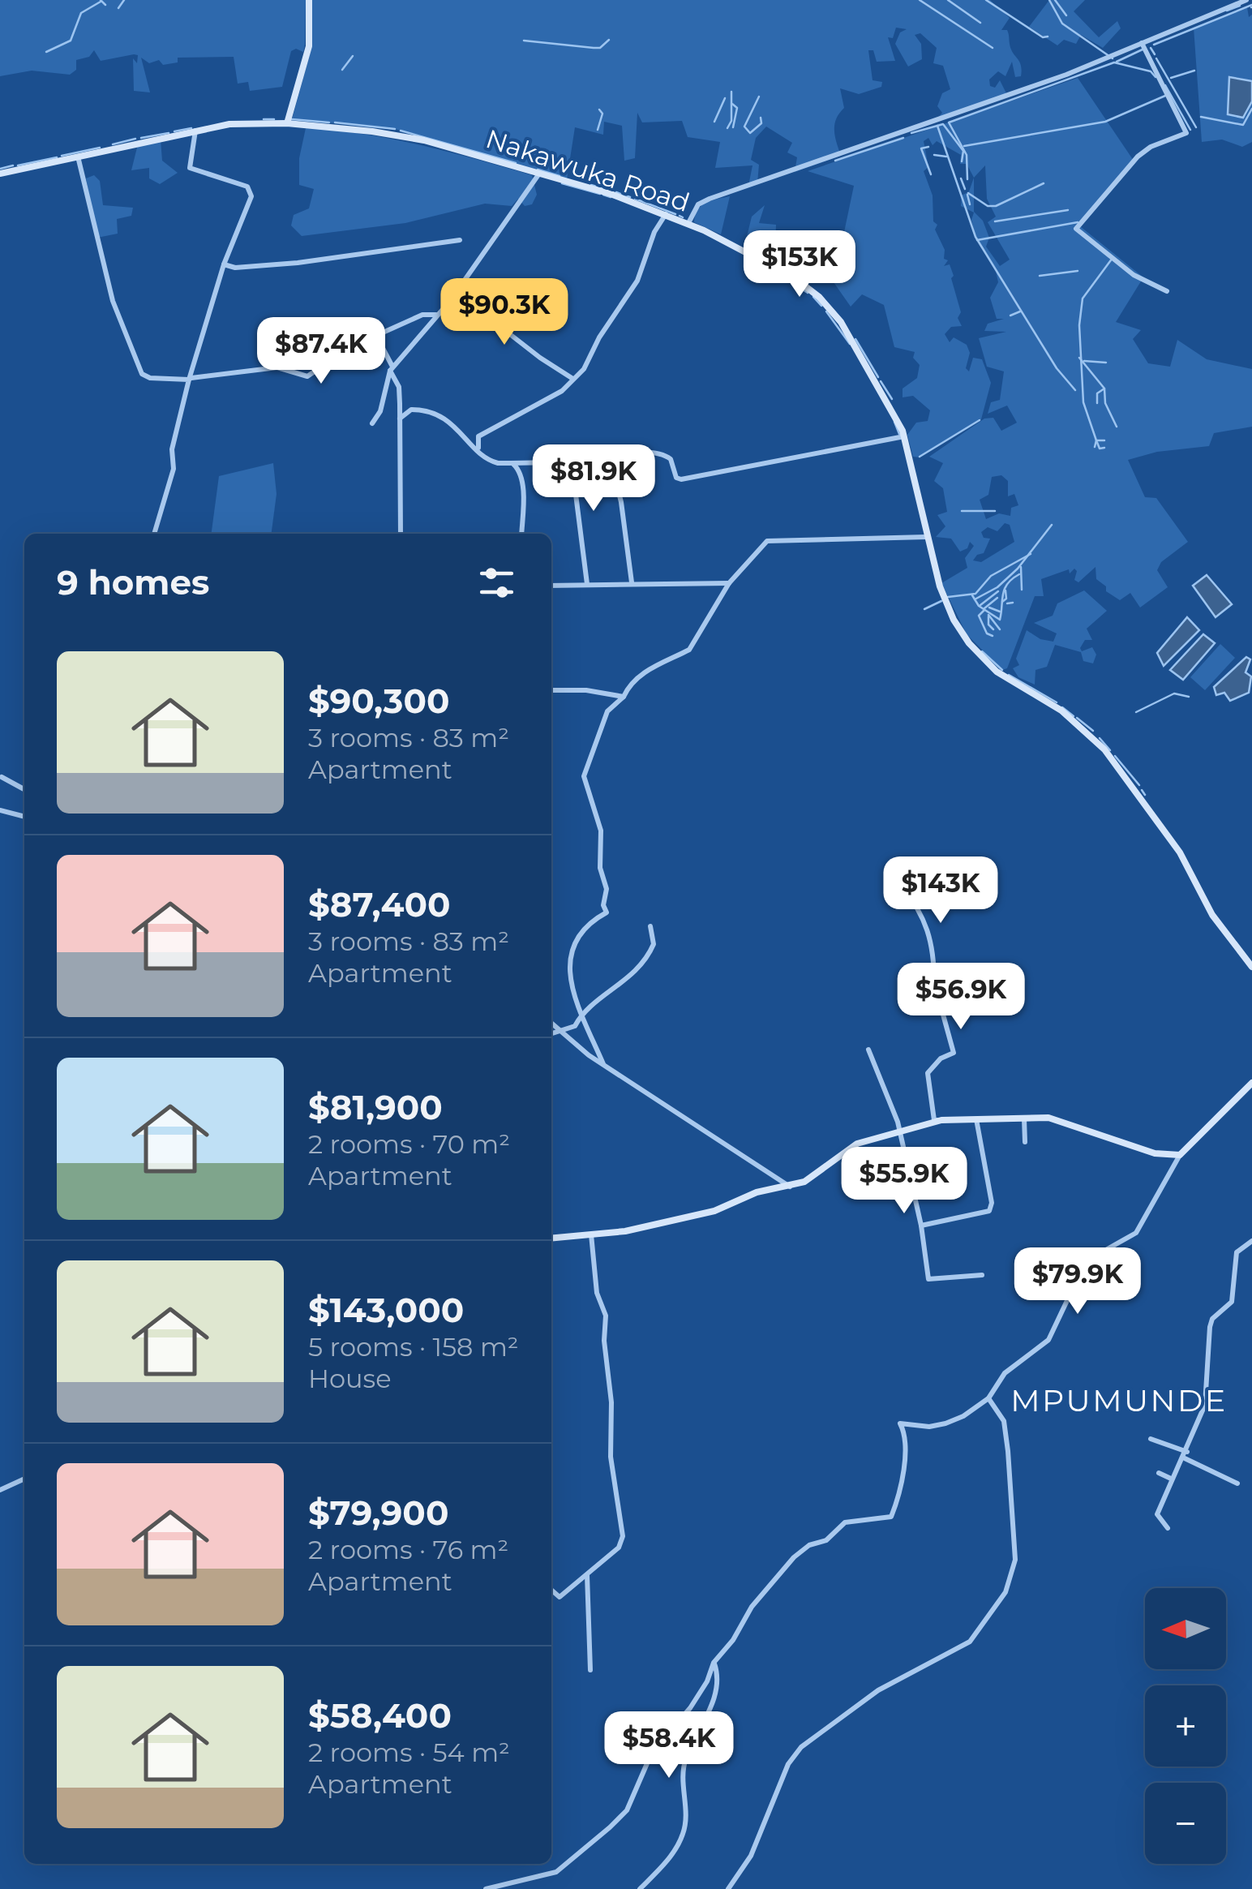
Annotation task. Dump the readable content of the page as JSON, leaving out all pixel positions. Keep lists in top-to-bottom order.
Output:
{
  "streets": {
    "main road": ["Nakawuka Road"]
  },
  "districts": ["MPUMUNDE"],
  "north": "left",
  "page": {
    "price": [
      "$153K",
      "$90.3K",
      "$87.4K",
      "$81.9K",
      "$143K",
      "$56.9K",
      "$55.9K",
      "$79.9K",
      "$58.4K"
    ],
    "heading": "9 homes",
    "list": [
      {
        "name": "$90,300",
        "note": "3 rooms · 83 m² · Apartment"
      },
      {
        "name": "$87,400",
        "note": "3 rooms · 83 m² · Apartment"
      },
      {
        "name": "$81,900",
        "note": "2 rooms · 70 m² · Apartment"
      },
      {
        "name": "$143,000",
        "note": "5 rooms · 158 m² · House"
      },
      {
        "name": "$79,900",
        "note": "2 rooms · 76 m² · Apartment"
      },
      {
        "name": "$58,400",
        "note": "2 rooms · 54 m² · Apartment"
      }
    ],
    "map_buttons": ["+", "−"]
  }
}
